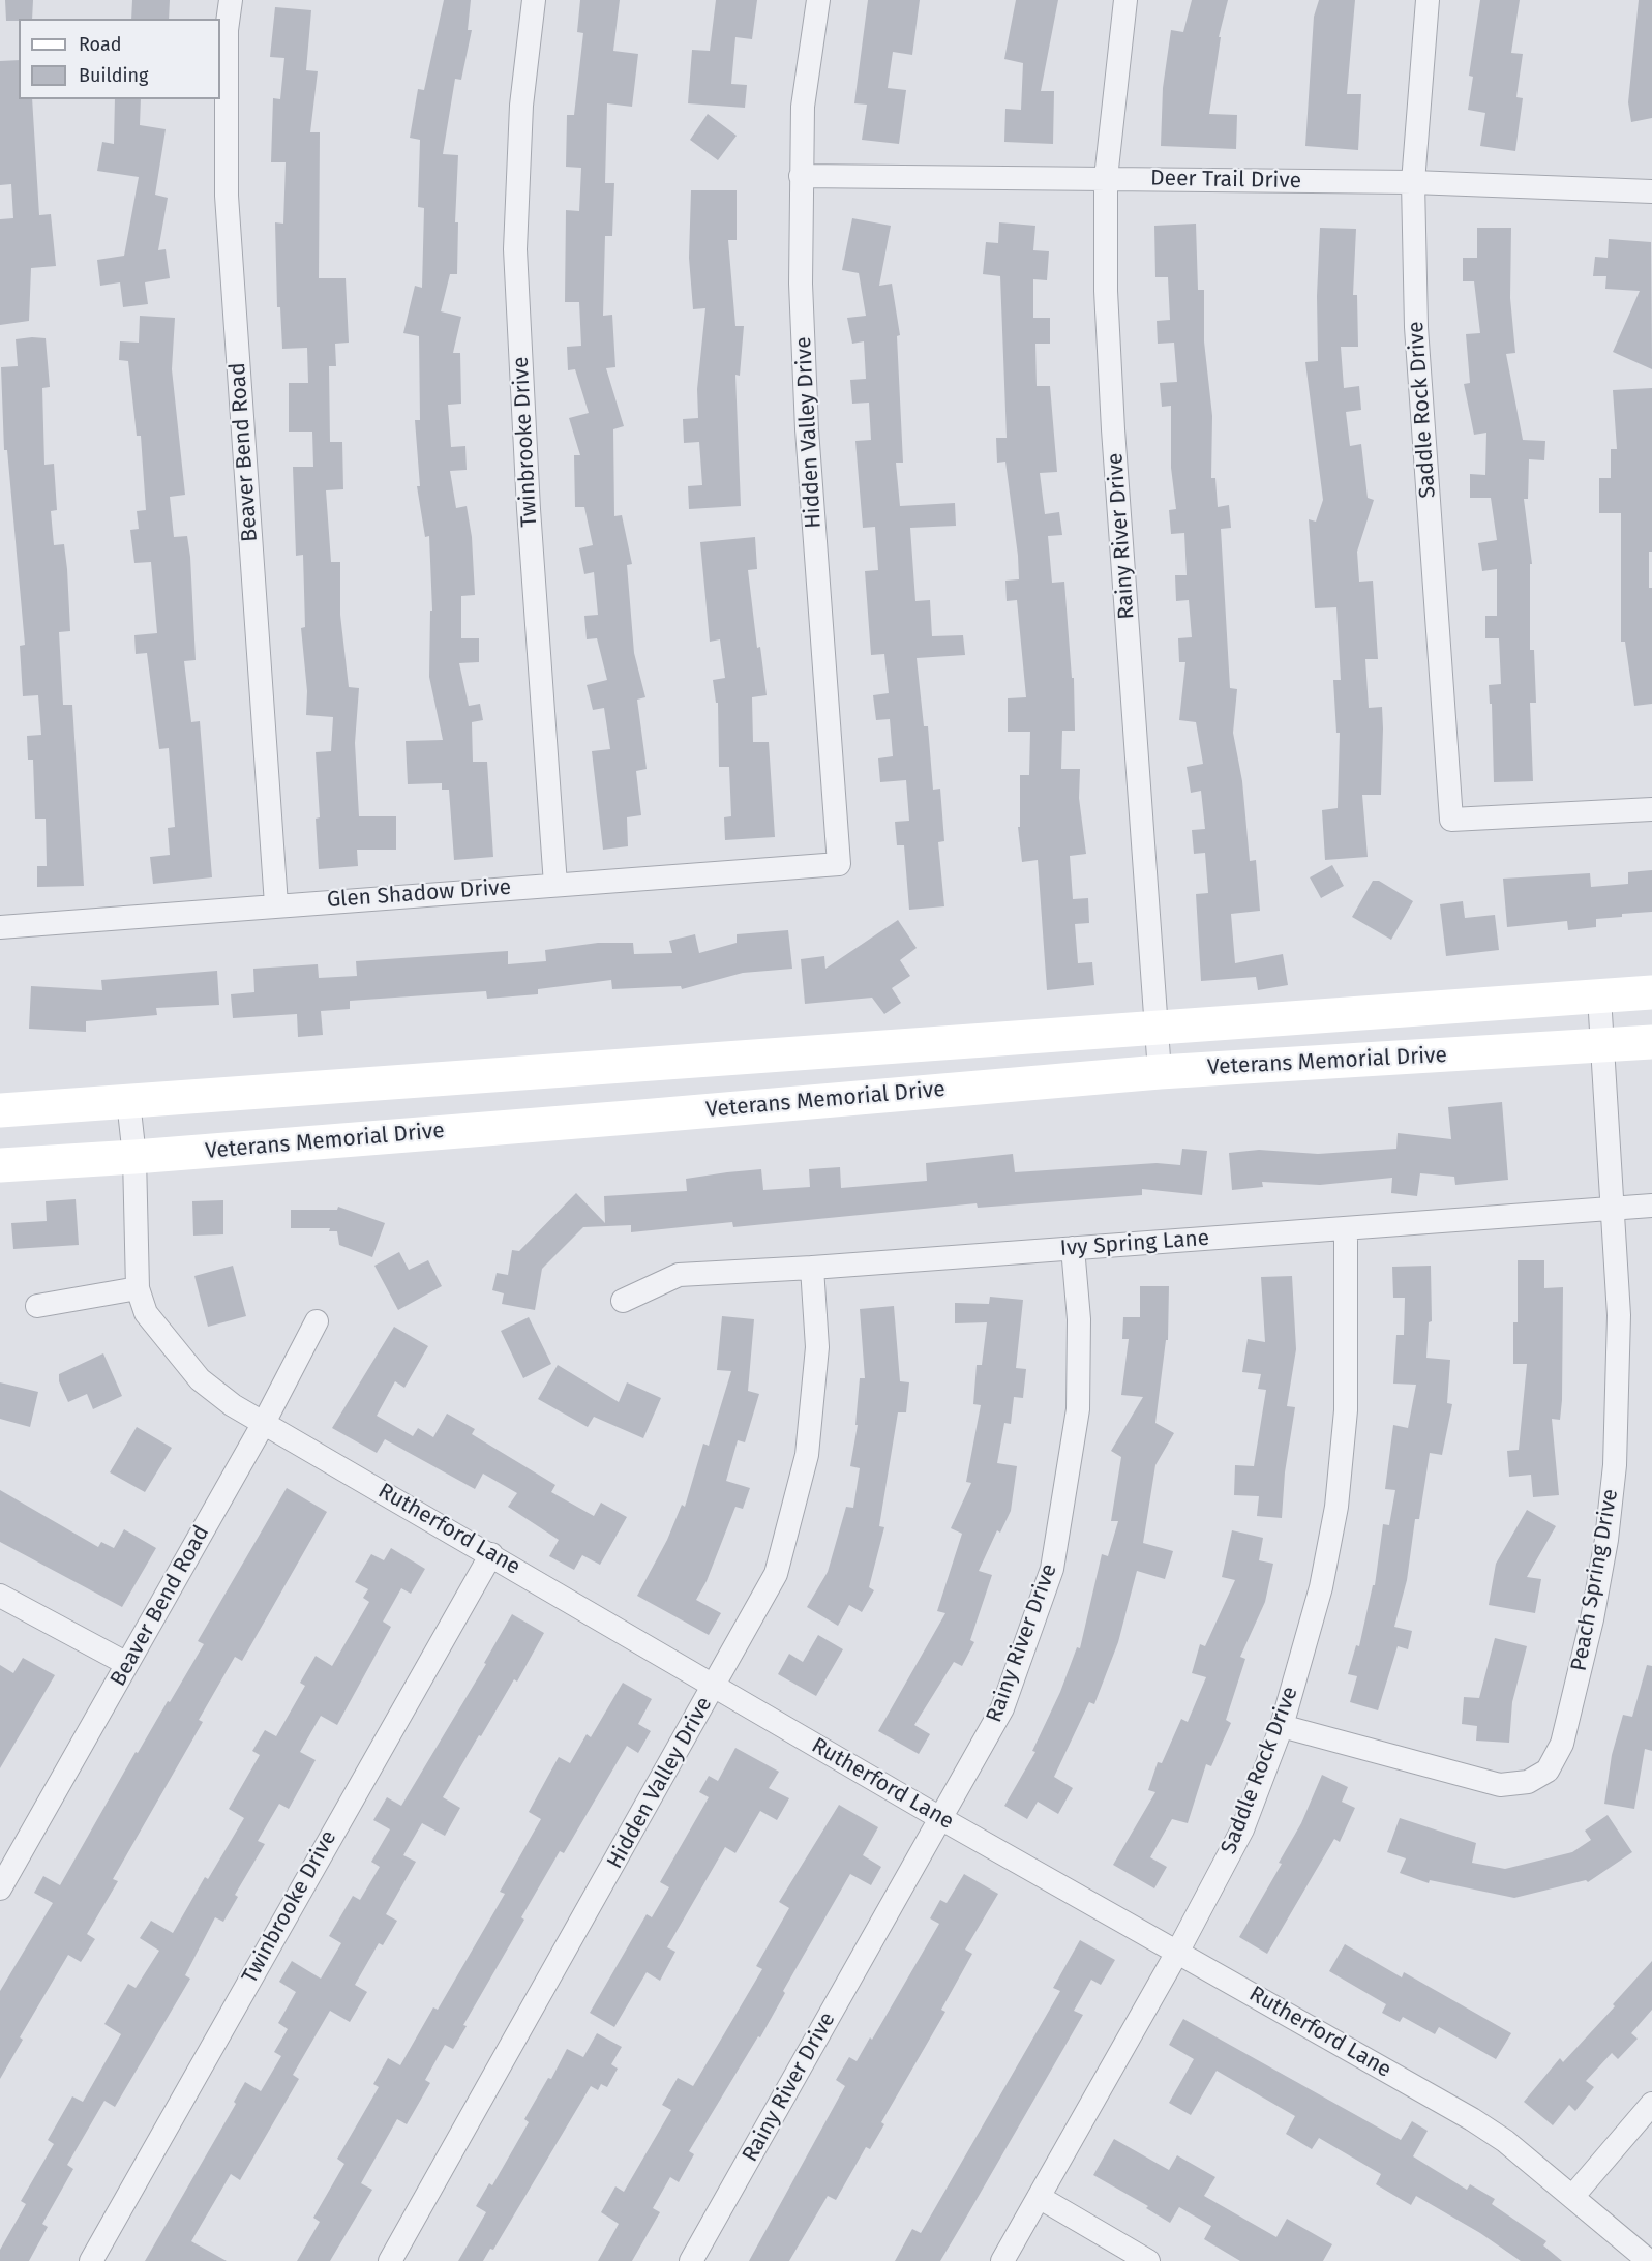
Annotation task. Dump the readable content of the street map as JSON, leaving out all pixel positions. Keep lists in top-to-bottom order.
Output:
{
  "streets": {
    "main road": ["Veterans Memorial Drive"],
    "street": [
      "Deer Trail Drive",
      "Saddle Rock Drive",
      "Hidden Valley Drive",
      "Twinbrooke Drive",
      "Beaver Bend Road",
      "Rainy River Drive",
      "Glen Shadow Drive",
      "Ivy Spring Lane",
      "Rutherford Lane",
      "Peach Spring Drive"
    ]
  },
  "crossings": [
    ["Deer Trail Drive", "Saddle Rock Drive"],
    ["Deer Trail Drive", "Hidden Valley Drive"],
    ["Deer Trail Drive", "Rainy River Drive"],
    ["Saddle Rock Drive", "Ivy Spring Lane"],
    ["Saddle Rock Drive", "Rutherford Lane"],
    ["Saddle Rock Drive", "Peach Spring Drive"],
    ["Hidden Valley Drive", "Glen Shadow Drive"],
    ["Hidden Valley Drive", "Ivy Spring Lane"],
    ["Hidden Valley Drive", "Rutherford Lane"],
    ["Twinbrooke Drive", "Glen Shadow Drive"],
    ["Twinbrooke Drive", "Rutherford Lane"],
    ["Beaver Bend Road", "Glen Shadow Drive"],
    ["Beaver Bend Road", "Rutherford Lane"],
    ["Rainy River Drive", "Veterans Memorial Drive"],
    ["Rainy River Drive", "Ivy Spring Lane"],
    ["Rainy River Drive", "Rutherford Lane"],
    ["Veterans Memorial Drive", "Rutherford Lane"],
    ["Veterans Memorial Drive", "Peach Spring Drive"],
    ["Ivy Spring Lane", "Peach Spring Drive"]
  ],
  "legend": ["Road", "Building"]
}
